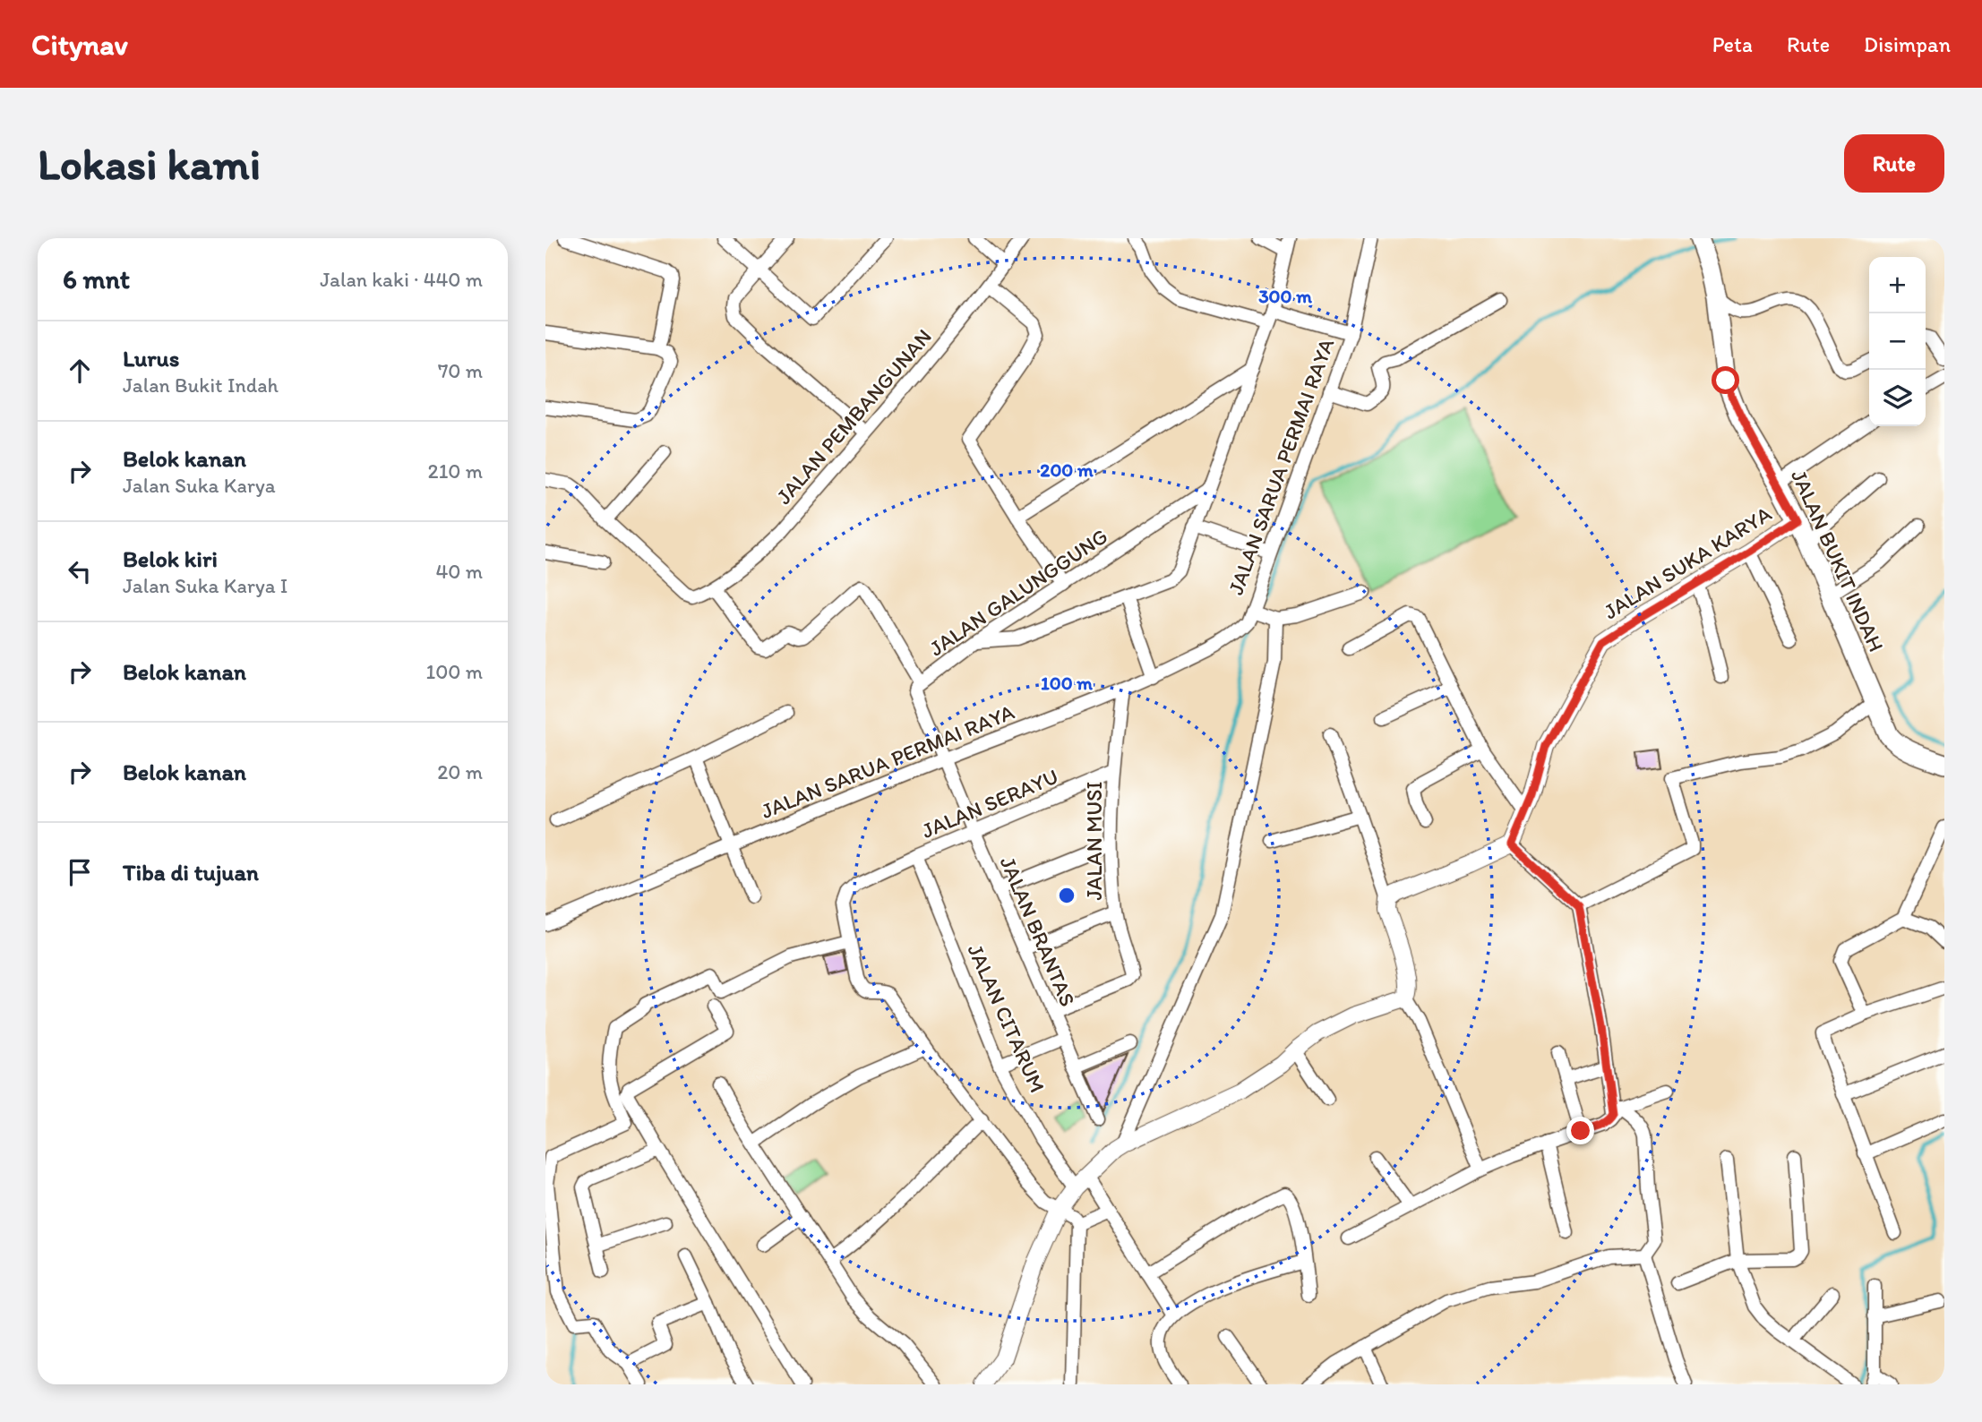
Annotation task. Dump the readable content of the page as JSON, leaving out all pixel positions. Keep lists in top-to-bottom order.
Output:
{
  "streets": {
    "main road": ["JALAN BUKIT INDAH"],
    "street": [
      "JALAN PEMBANGUNAN",
      "JALAN SARUA PERMAI RAYA",
      "JALAN SUKA KARYA",
      "JALAN GALUNGGUNG",
      "JALAN SERAYU",
      "JALAN MUSI",
      "JALAN BRANTAS",
      "JALAN CITARUM"
    ]
  },
  "crossings": [
    ["JALAN SARUA PERMAI RAYA", "JALAN GALUNGGUNG"],
    ["JALAN SARUA PERMAI RAYA", "JALAN MUSI"],
    ["JALAN SARUA PERMAI RAYA", "JALAN BRANTAS"],
    ["JALAN BUKIT INDAH", "JALAN SUKA KARYA"],
    ["JALAN GALUNGGUNG", "JALAN BRANTAS"],
    ["JALAN SERAYU", "JALAN MUSI"],
    ["JALAN SERAYU", "JALAN BRANTAS"],
    ["JALAN SERAYU", "JALAN CITARUM"],
    ["JALAN MUSI", "JALAN BRANTAS"]
  ],
  "page": {
    "header": "Citynav",
    "nav": ["Peta", "Rute", "Disimpan"],
    "buttons": "Rute",
    "title": "Lokasi kami",
    "heading": ["6 mnt", "Jalan kaki · 440 m"],
    "map_buttons": ["+", "−"],
    "list": [
      ["Lurus", "Jalan Bukit Indah", "70 m"],
      ["Belok kanan", "Jalan Suka Karya", "210 m"],
      ["Belok kiri", "Jalan Suka Karya I", "40 m"],
      ["Belok kanan", "100 m"],
      ["Belok kanan", "20 m"],
      "Tiba di tujuan"
    ]
  },
  "rings": ["300 m", "200 m", "100 m"]
}
